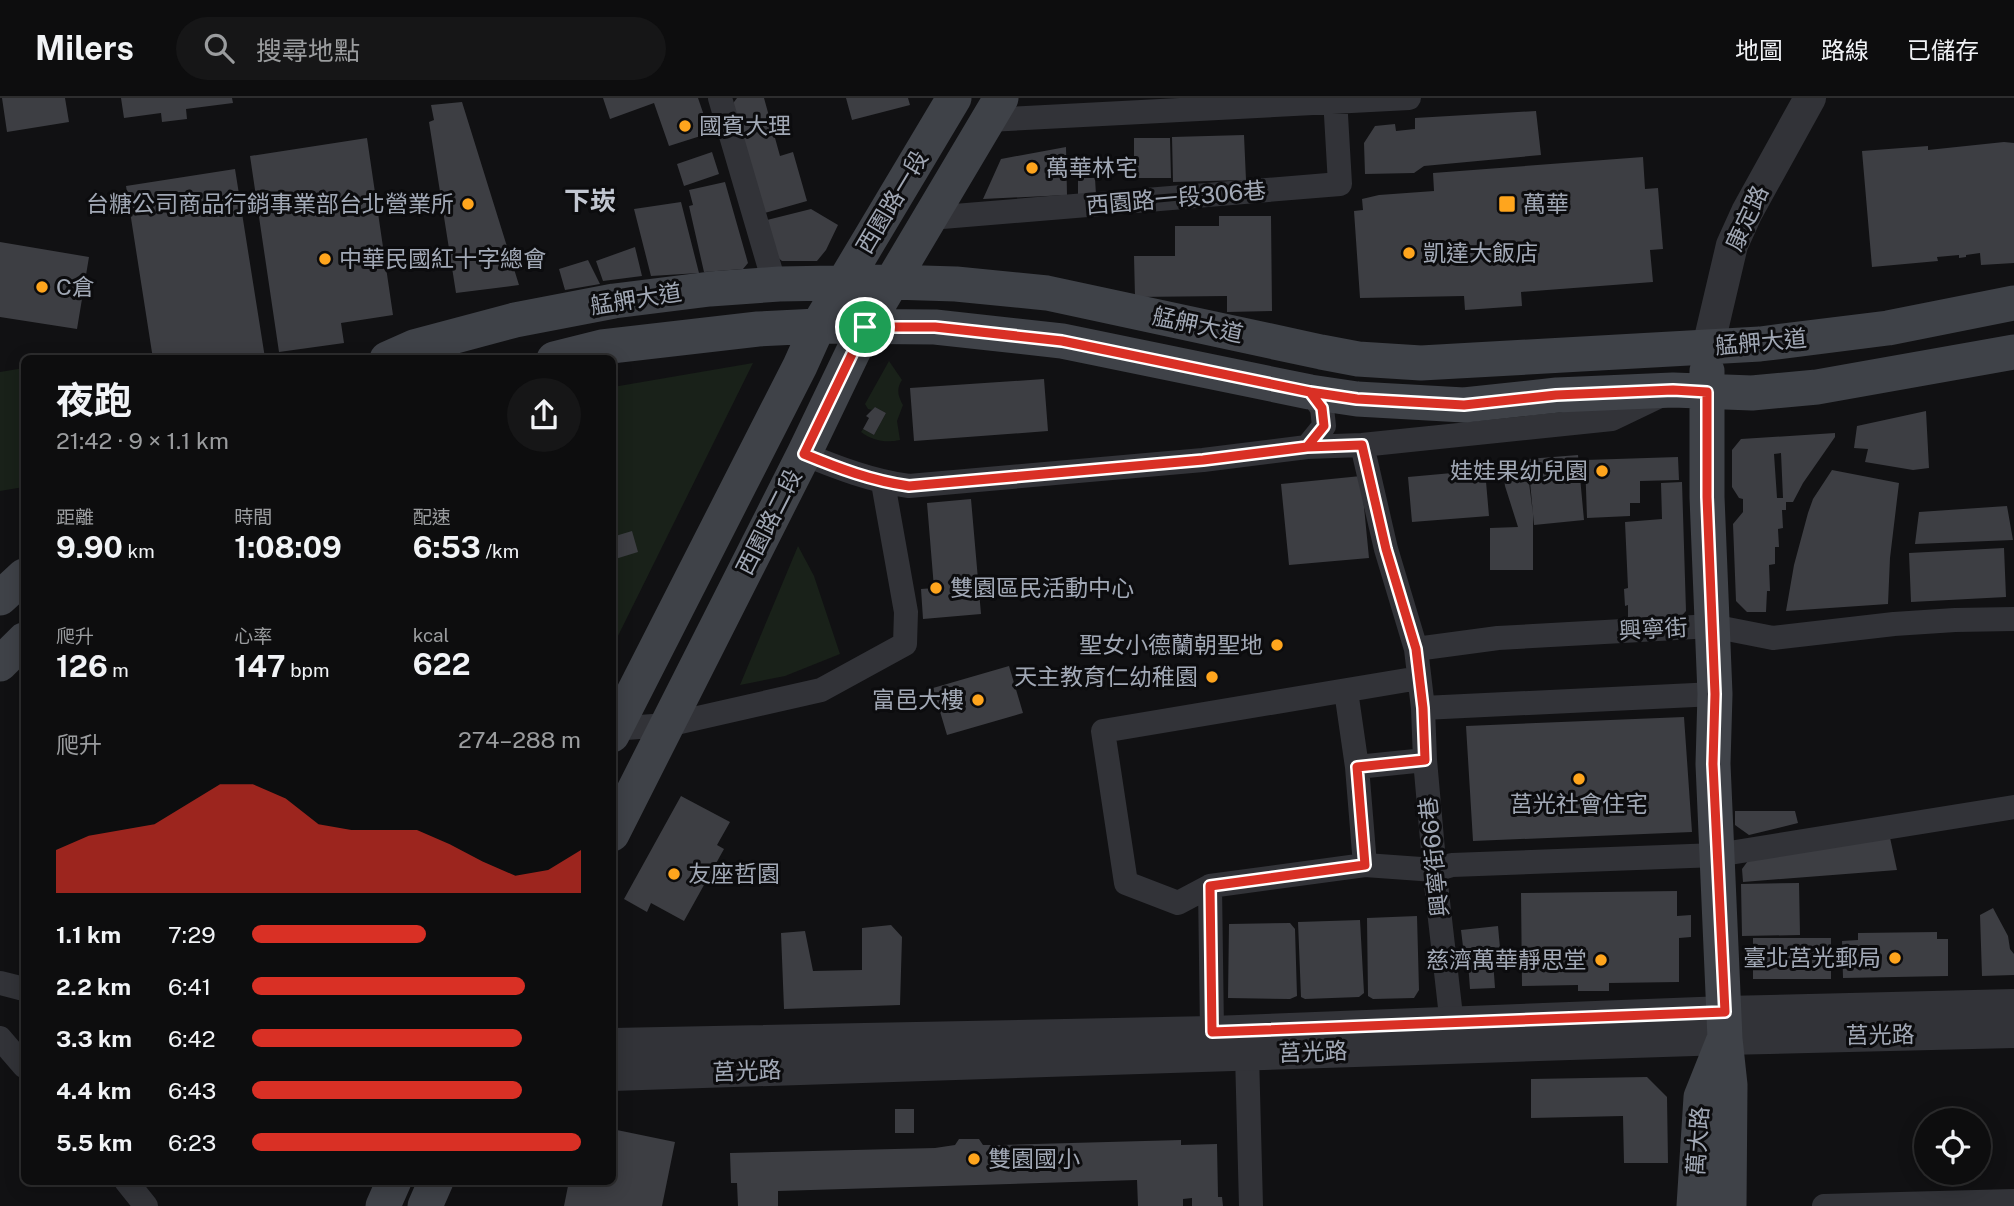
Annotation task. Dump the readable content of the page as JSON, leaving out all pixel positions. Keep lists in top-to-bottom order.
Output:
{
  "streets": {
    "main road": [
      "西園路一段",
      "艋舺大道",
      "西園路二段",
      "萬大路"
    ],
    "street": [
      "西園路一段306巷",
      "康定路",
      "興寧街",
      "興寧街66巷",
      "莒光路"
    ]
  },
  "crossings": [
    ["西園路一段306巷", "西園路一段"],
    ["西園路一段", "艋舺大道"],
    ["西園路一段", "西園路二段"],
    ["康定路", "艋舺大道"],
    ["康定路", "萬大路"],
    ["艋舺大道", "西園路二段"],
    ["艋舺大道", "興寧街66巷"],
    ["艋舺大道", "萬大路"],
    ["興寧街", "興寧街66巷"],
    ["興寧街", "萬大路"],
    ["興寧街66巷", "莒光路"],
    ["莒光路", "萬大路"]
  ],
  "districts": ["下崁"],
  "places": {
    "other": [
      "國賓大理",
      "萬華林宅",
      "台糖公司商品行銷事業部台北營業所",
      "凱達大飯店",
      "中華民國紅十字總會",
      "C倉",
      "娃娃果幼兒園",
      "雙園區民活動中心",
      "聖女小德蘭朝聖地",
      "天主教育仁幼稚園",
      "富邑大樓",
      "莒光社會住宅",
      "友座哲園",
      "臺北莒光郵局",
      "慈濟萬華靜思堂",
      "雙園國小"
    ],
    "transit": ["萬華"]
  },
  "page": {
    "header": "Milers",
    "search": "搜尋地點",
    "nav": ["地圖", "路線", "已儲存"],
    "heading": ["夜跑", "21:42 · 9 × 1.1 km"],
    "stats": [
      ["距離", "9.90 km"],
      ["時間", "1:08:09"],
      ["配速", "6:53 /km"],
      ["爬升", "126 m"],
      ["心率", "147 bpm"],
      ["kcal", "622"]
    ],
    "chart": ["爬升", "274–288 m"],
    "list": [
      {
        "name": "1.1 km",
        "note": "7:29"
      },
      {
        "name": "2.2 km",
        "note": "6:41"
      },
      {
        "name": "3.3 km",
        "note": "6:42"
      },
      {
        "name": "4.4 km",
        "note": "6:43"
      },
      {
        "name": "5.5 km",
        "note": "6:23"
      }
    ]
  }
}
